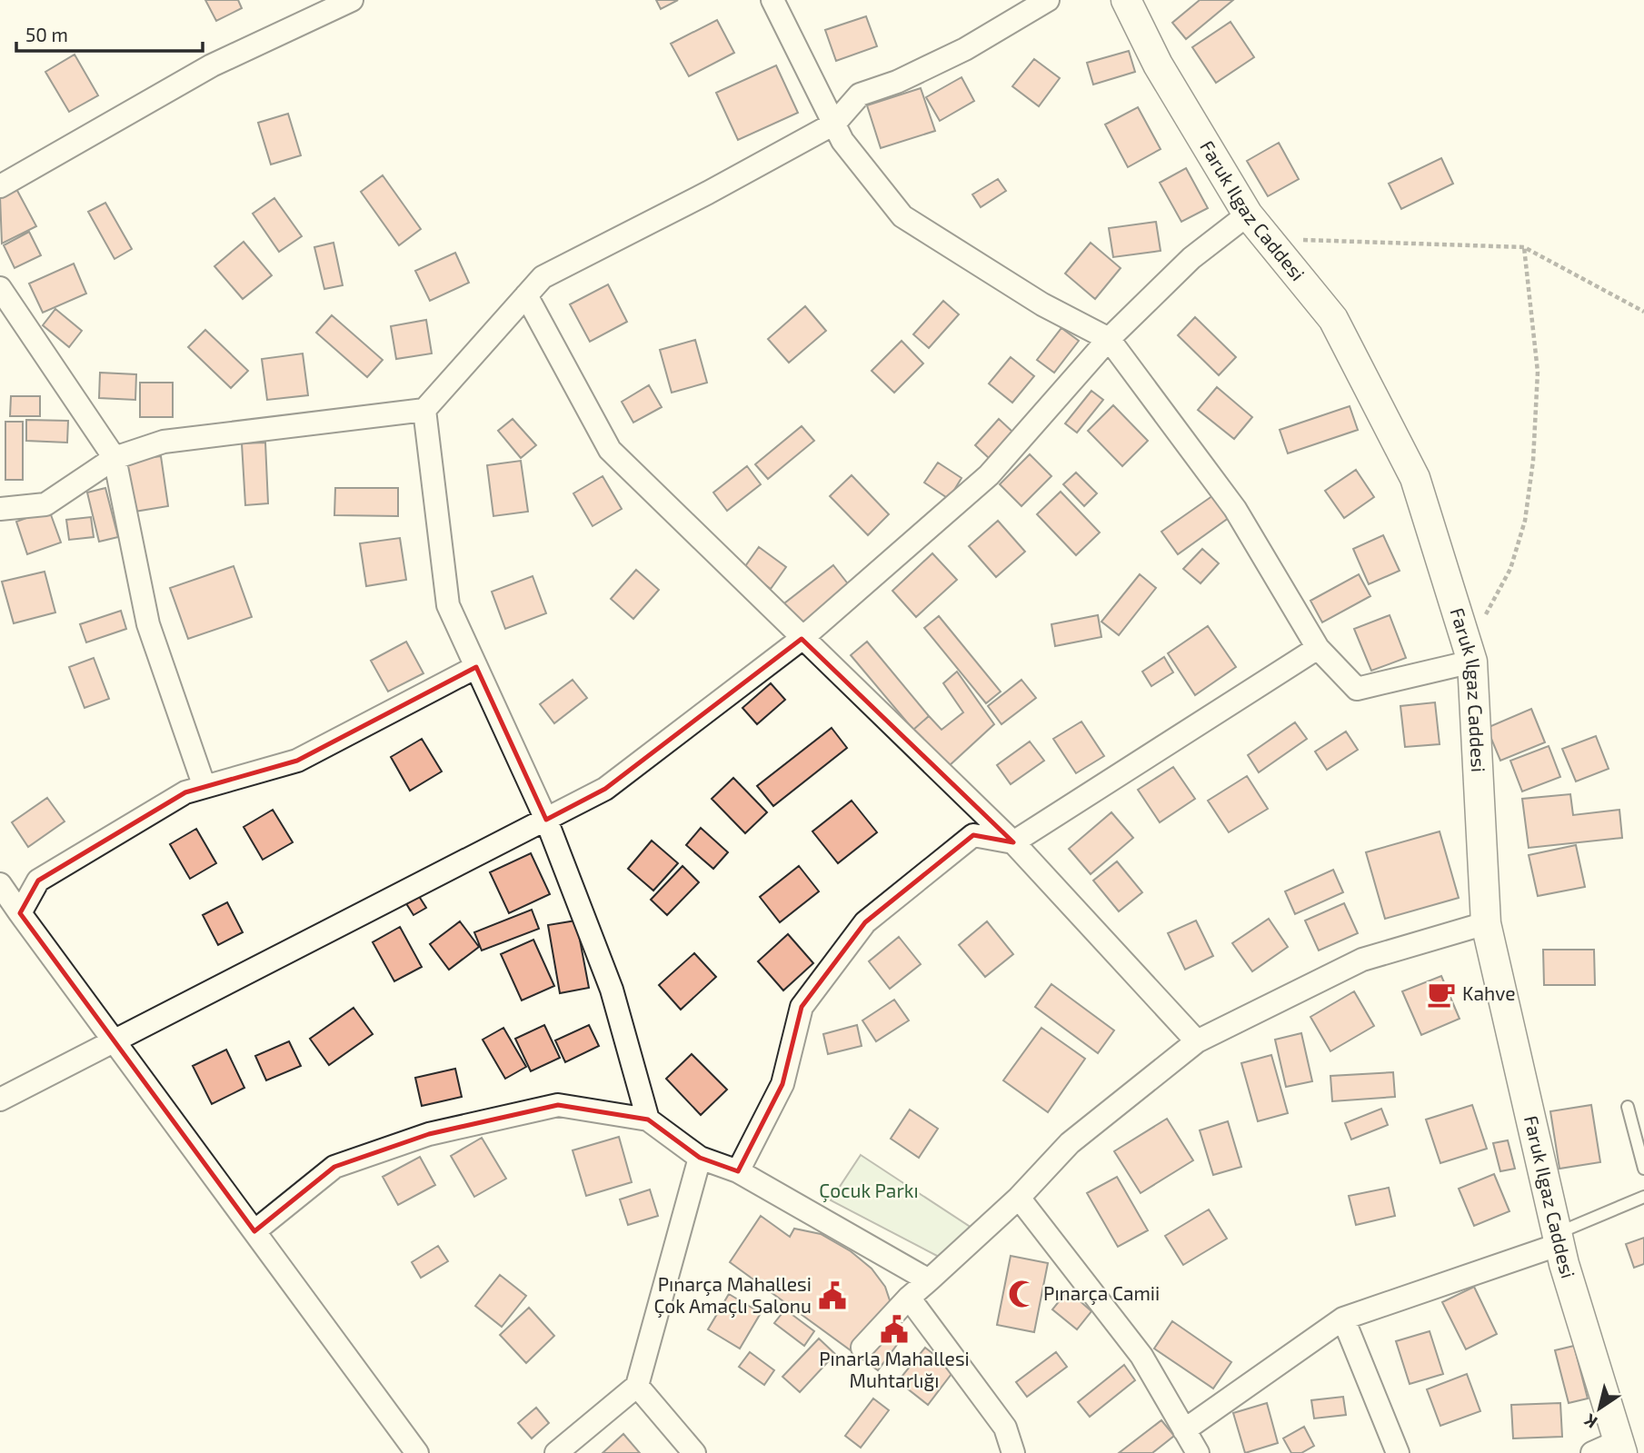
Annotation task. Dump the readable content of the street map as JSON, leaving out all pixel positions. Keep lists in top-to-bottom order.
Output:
{
  "streets": {
    "street": ["Faruk Ilgaz Caddesi"]
  },
  "parks": ["Çocuk Parkı"],
  "places": {
    "cafe": ["Kahve"],
    "mosque": ["Pınarça Camii"],
    "public building": ["Pınarça Mahallesi Çok Amaçlı Salonu", "Pınarla Mahallesi Muhtarlığı"]
  },
  "scale_bar": "50 m",
  "north": "bottom left"
}
